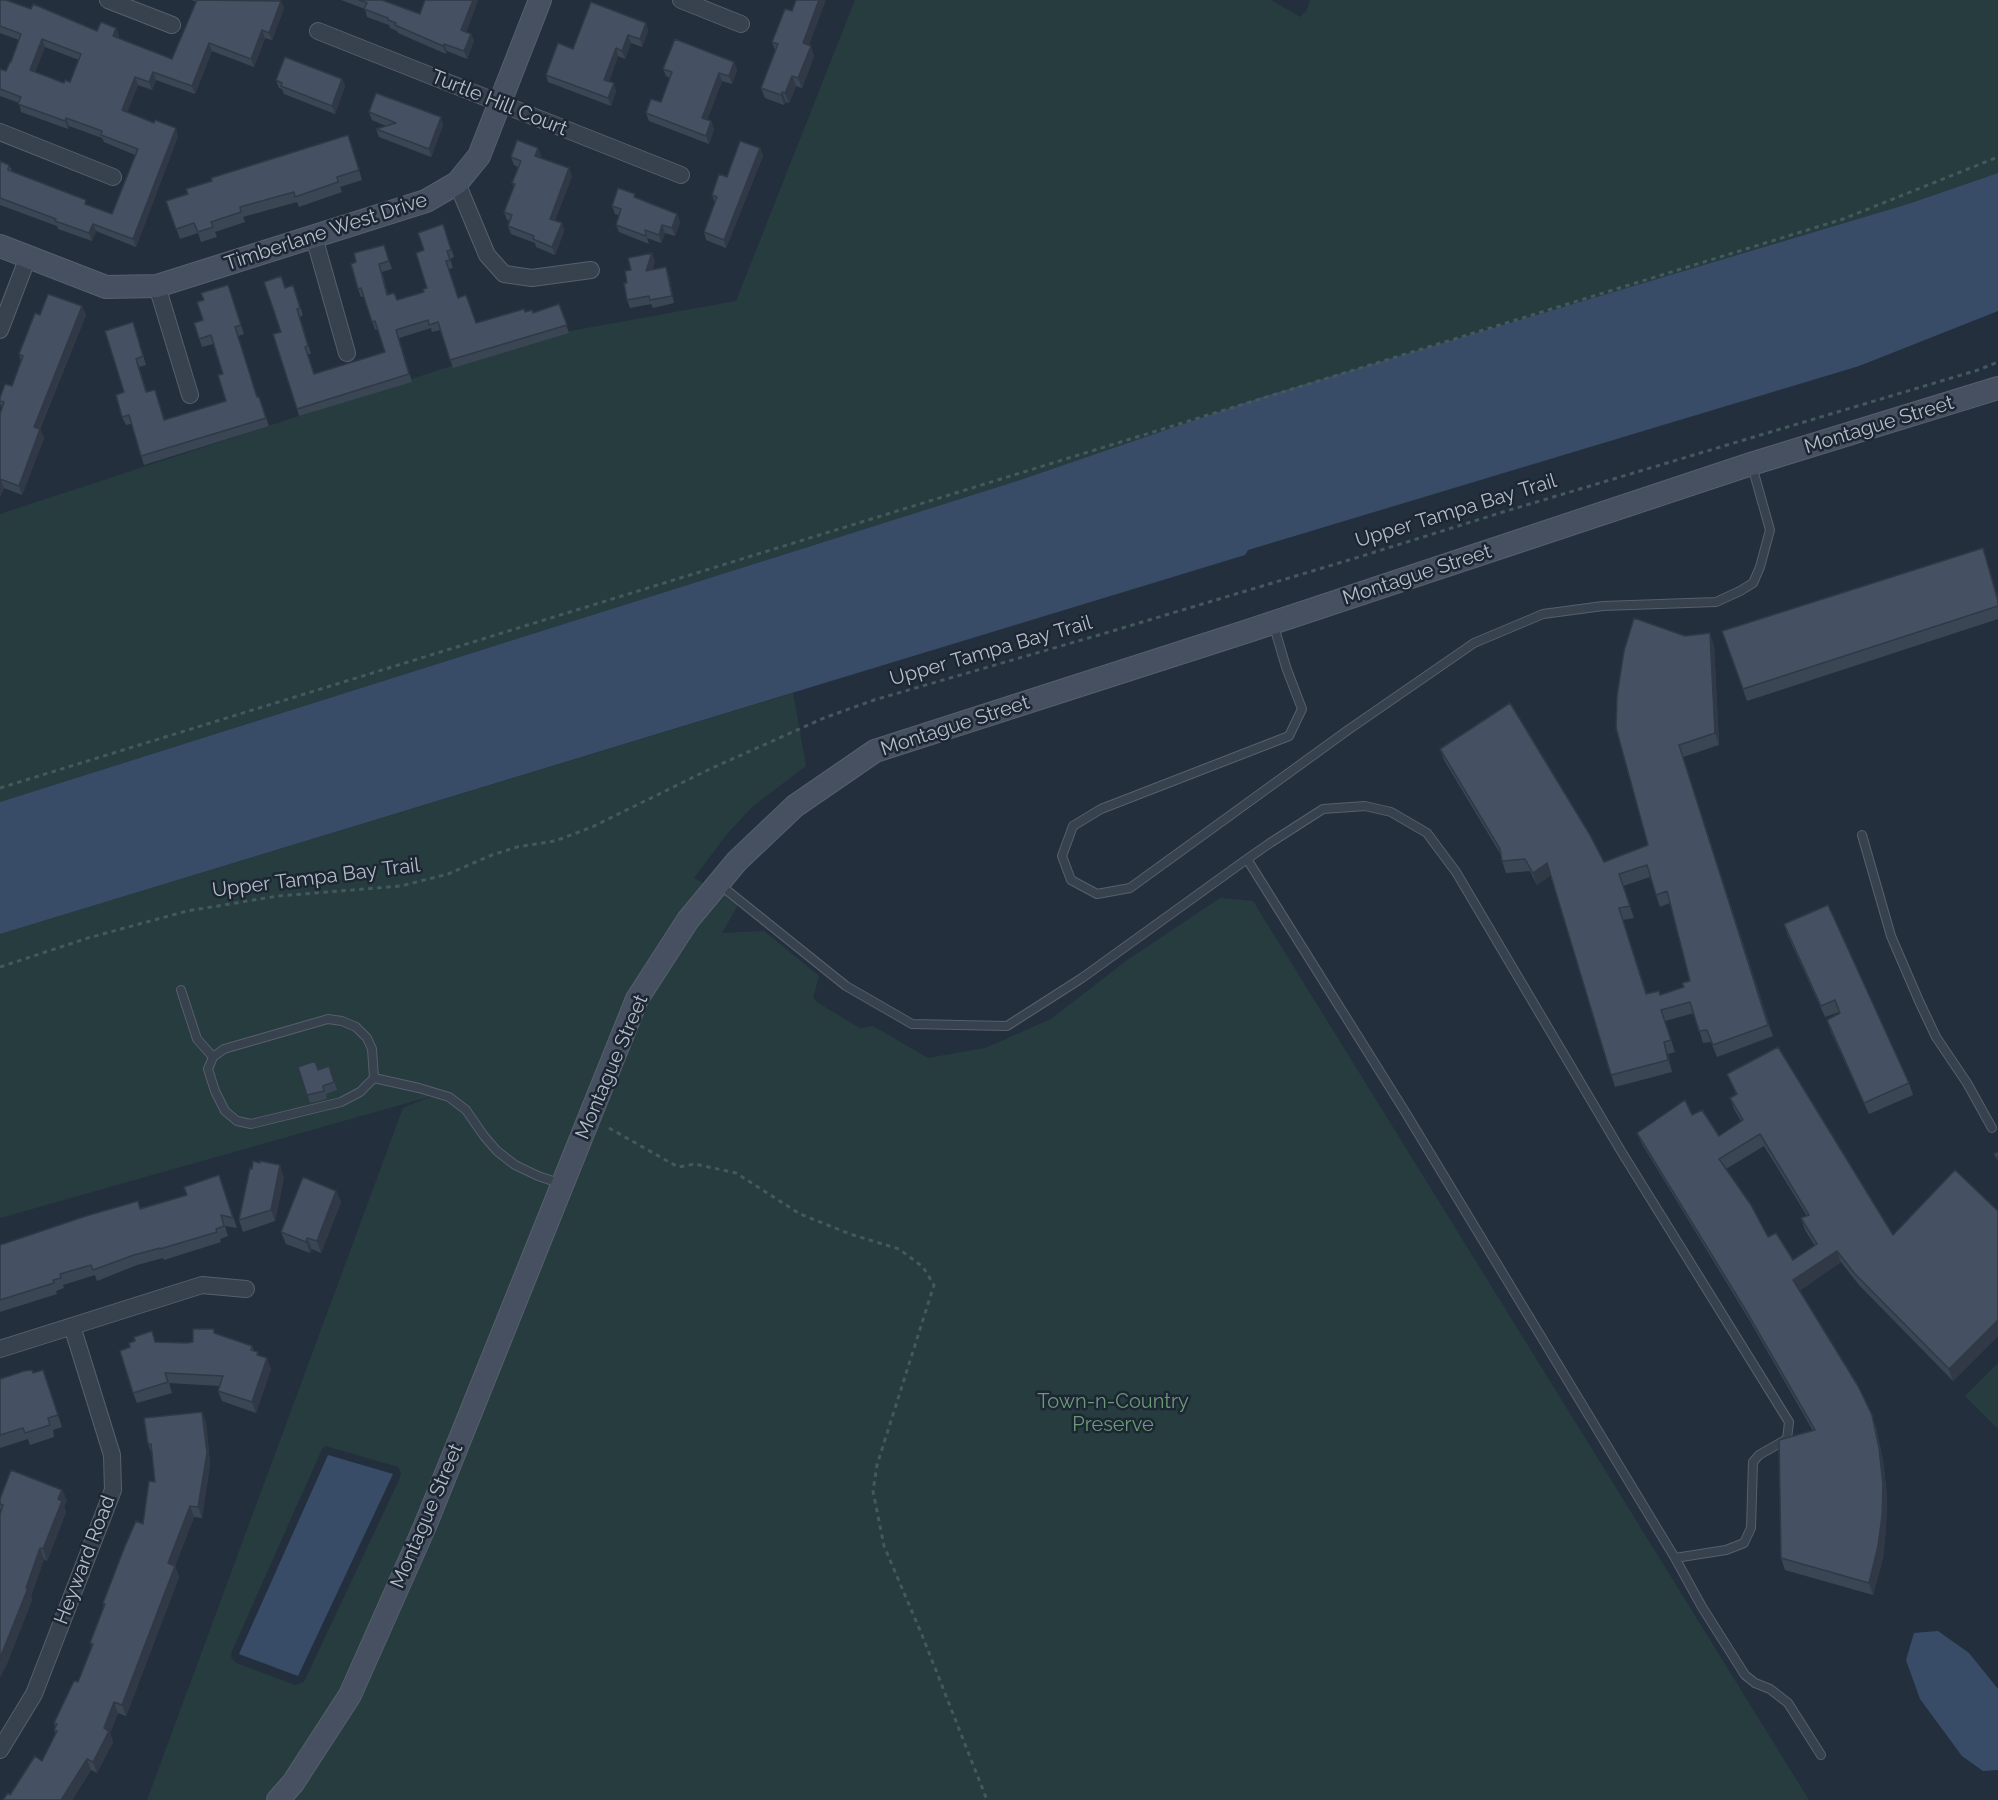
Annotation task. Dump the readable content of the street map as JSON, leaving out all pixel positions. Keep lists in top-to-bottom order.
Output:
{
  "streets": {
    "street": [
      "Turtle Hill Court",
      "Timberlane West Drive",
      "Montague Street",
      "Heyward Road"
    ],
    "path": ["Upper Tampa Bay Trail"]
  },
  "crossings": [
    ["Turtle Hill Court", "Timberlane West Drive"]
  ],
  "parks": ["Town-n-Country Preserve"]
}
